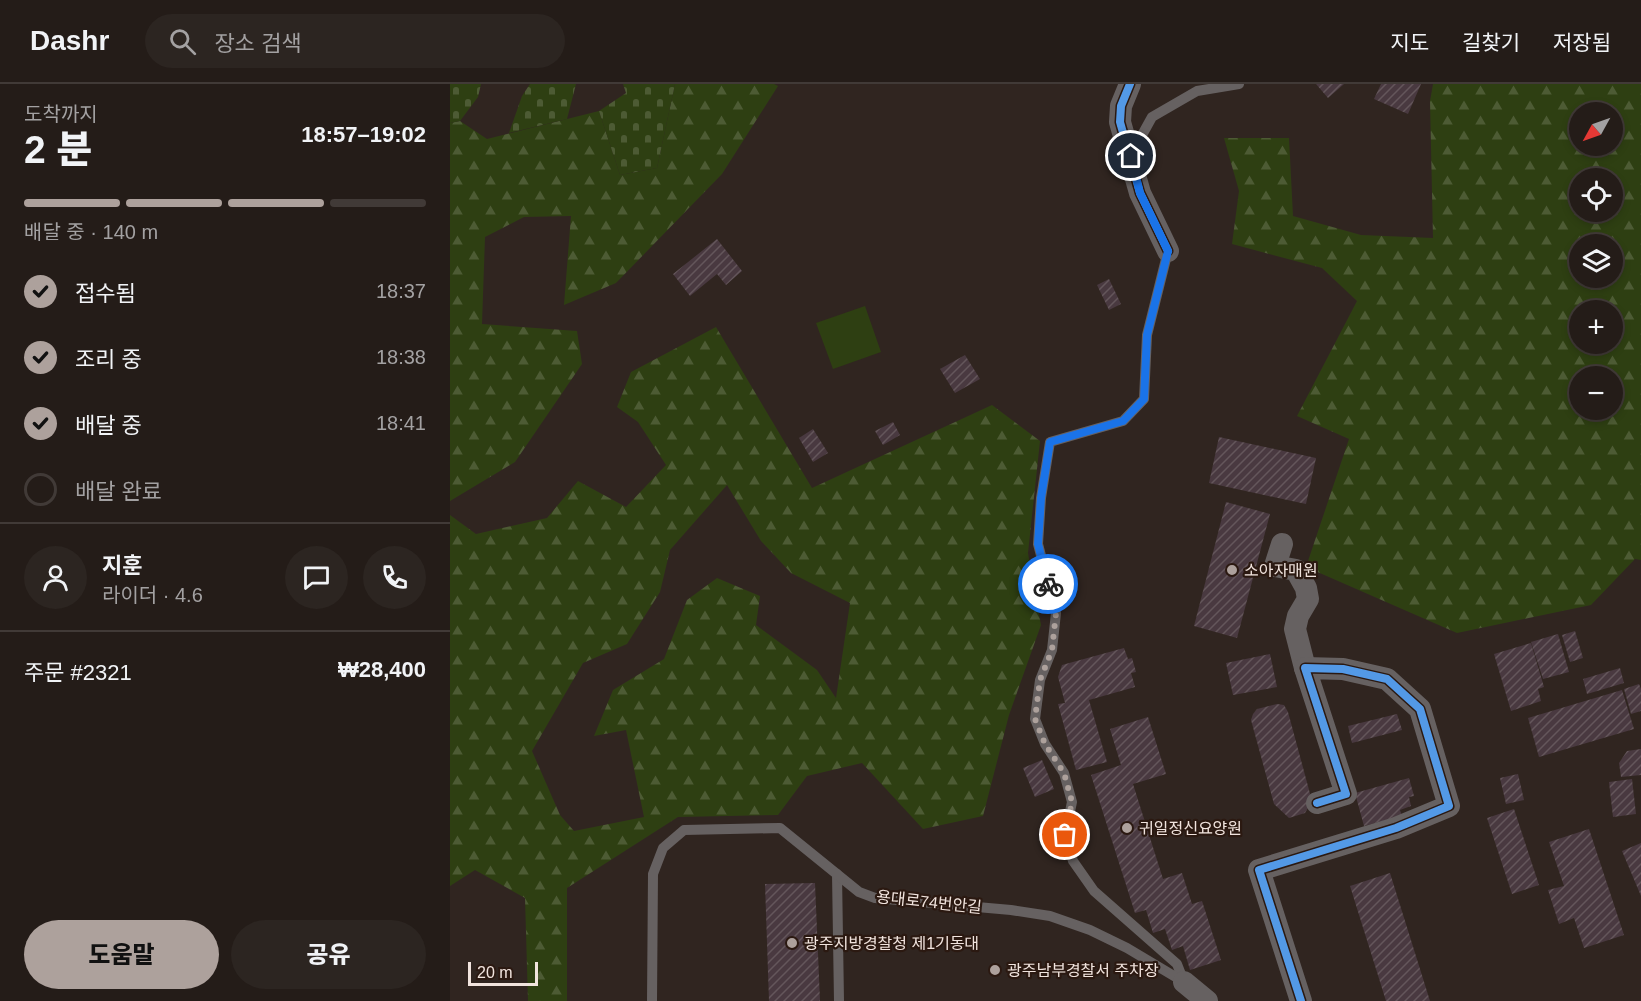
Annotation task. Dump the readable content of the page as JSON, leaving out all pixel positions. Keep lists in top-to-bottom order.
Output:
{
  "streets": {
    "street": ["용대로74번안길"]
  },
  "places": [
    "소아자매원",
    "귀일정신요양원",
    "광주지방경찰청 제1기동대",
    "광주남부경찰서 주차장"
  ],
  "scale_bar": "20 m",
  "north": "bottom left",
  "page": {
    "header": "Dashr",
    "search": "장소 검색",
    "nav": ["지도", "길찾기", "저장됨"],
    "heading": ["2 분", "도착까지", "18:57–19:02"],
    "panel": [
      "지훈",
      "라이더 · 4.6",
      "주문 #2321",
      "₩28,400"
    ],
    "map_buttons": ["+", "−"],
    "bar": "배달 중 · 140 m",
    "list": [
      ["접수됨", "18:37"],
      ["조리 중", "18:38"],
      ["배달 중", "18:41"],
      "배달 완료"
    ],
    "buttons": ["도움말", "공유"],
    "scale": "20 m"
  }
}
